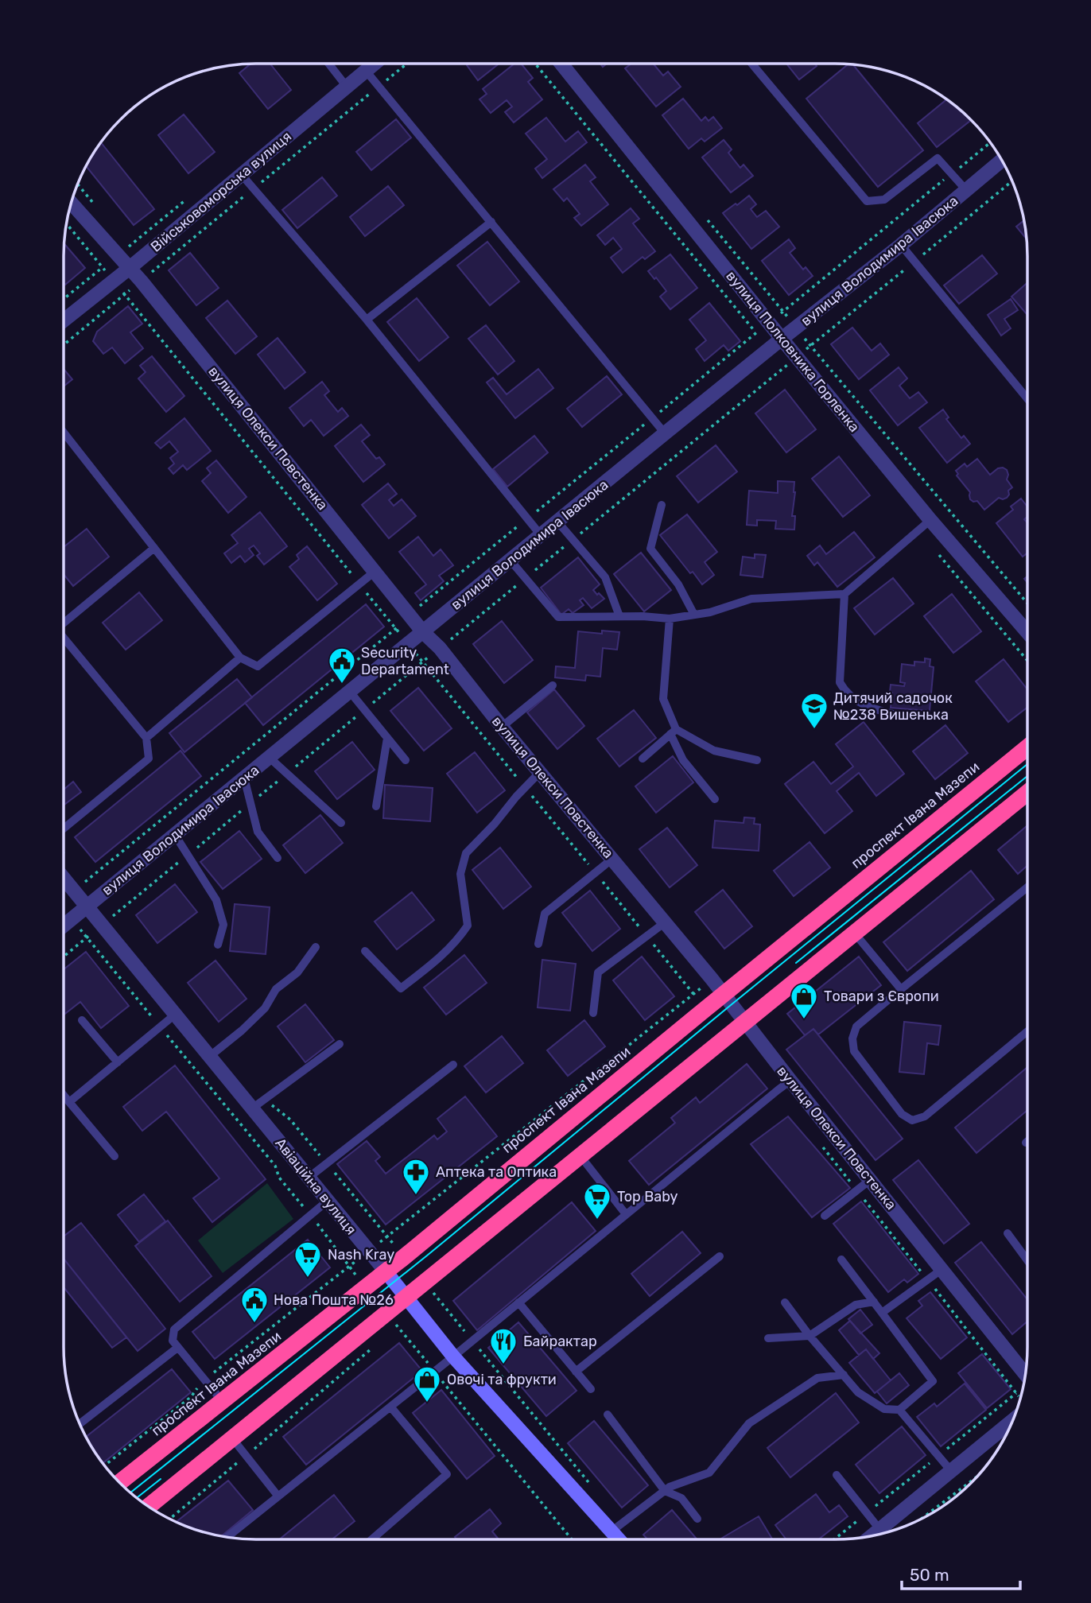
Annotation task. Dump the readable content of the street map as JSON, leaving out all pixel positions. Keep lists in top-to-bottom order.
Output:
{
  "streets": {
    "highway": ["проспект Івана Мазепи"],
    "street": [
      "Військовоморська вулиця",
      "вулиця Володимира Івасюка",
      "вулиця Полковника Горленка",
      "вулиця Олекси Повстенка",
      "Авіаційна вулиця"
    ]
  },
  "crossings": [
    ["Військовоморська вулиця", "вулиця Олекси Повстенка"],
    ["вулиця Володимира Івасюка", "вулиця Полковника Горленка"],
    ["вулиця Володимира Івасюка", "вулиця Олекси Повстенка"],
    ["вулиця Володимира Івасюка", "Авіаційна вулиця"],
    ["вулиця Олекси Повстенка", "проспект Івана Мазепи"],
    ["проспект Івана Мазепи", "Авіаційна вулиця"]
  ],
  "places": {
    "public building": ["Security Departament", "Нова Пошта №26"],
    "school or university": ["Дитячий садочок №238 Вишенька"],
    "shop": ["Товари з Європи", "Овочі та фрукти"],
    "pharmacy": ["Аптека та Оптика"],
    "supermarket": ["Top Baby", "Nash Kray"],
    "restaurant": ["Байрактар"]
  },
  "scale_bar": "50 m"
}
